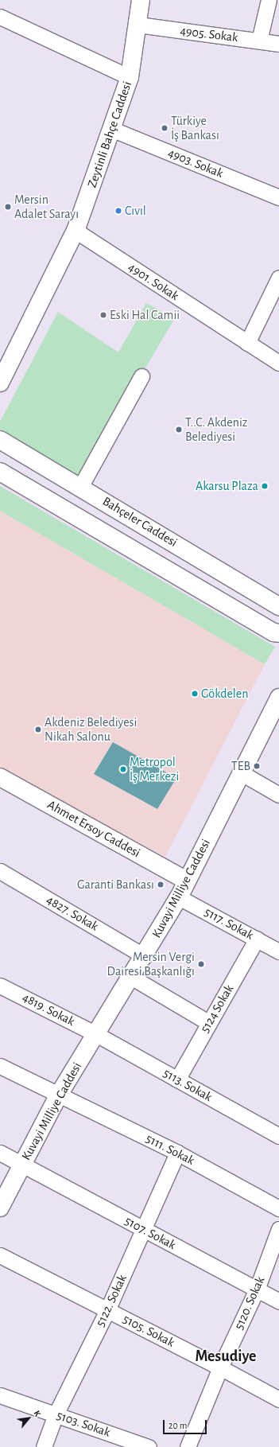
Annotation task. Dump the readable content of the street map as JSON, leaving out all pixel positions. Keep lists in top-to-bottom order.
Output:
{
  "streets": {
    "street": [
      "4905. Sokak",
      "Zeytinli Bahçe Caddesi",
      "4903. Sokak",
      "4901. Sokak",
      "Bahçeler Caddesi",
      "Ahmet Ersoy Caddesi",
      "Kuvayi Milliye Caddesi",
      "4827. Sokak",
      "5117. Sokak",
      "5124 Sokak",
      "4819. Sokak",
      "5113. Sokak",
      "5111. Sokak",
      "5107. Sokak",
      "5122. Sokak",
      "5120. Sokak",
      "5105. Sokak",
      "5103. Sokak"
    ]
  },
  "crossings": [
    ["4905. Sokak", "Zeytinli Bahçe Caddesi"],
    ["Zeytinli Bahçe Caddesi", "4903. Sokak"],
    ["Zeytinli Bahçe Caddesi", "4901. Sokak"],
    ["Ahmet Ersoy Caddesi", "Kuvayi Milliye Caddesi"],
    ["Kuvayi Milliye Caddesi", "4827. Sokak"],
    ["Kuvayi Milliye Caddesi", "5117. Sokak"],
    ["Kuvayi Milliye Caddesi", "4819. Sokak"],
    ["Kuvayi Milliye Caddesi", "5113. Sokak"],
    ["Kuvayi Milliye Caddesi", "5111. Sokak"],
    ["Kuvayi Milliye Caddesi", "5107. Sokak"],
    ["5117. Sokak", "5124 Sokak"],
    ["5124 Sokak", "5113. Sokak"],
    ["4819. Sokak", "5113. Sokak"],
    ["5111. Sokak", "5122. Sokak"],
    ["5107. Sokak", "5122. Sokak"],
    ["5107. Sokak", "5120. Sokak"],
    ["5122. Sokak", "5105. Sokak"],
    ["5122. Sokak", "5103. Sokak"],
    ["5120. Sokak", "5105. Sokak"]
  ],
  "districts": ["Mesudiye"],
  "places": [
    "Türkiye İş Bankası",
    "Mersin Adalet Sarayı",
    "Cıvıl",
    "Eski Hal Camii",
    "T..C. Akdeniz Belediyesi",
    "Akarsu Plaza",
    "Gökdelen",
    "Akdeniz Belediyesi Nikah Salonu",
    "TEB",
    "Metropol İş Merkezi",
    "Garanti Bankası",
    "Mersin Vergi Dairesi Başkanlığı"
  ],
  "scale_bar": "20 m",
  "north": "top right"
}
